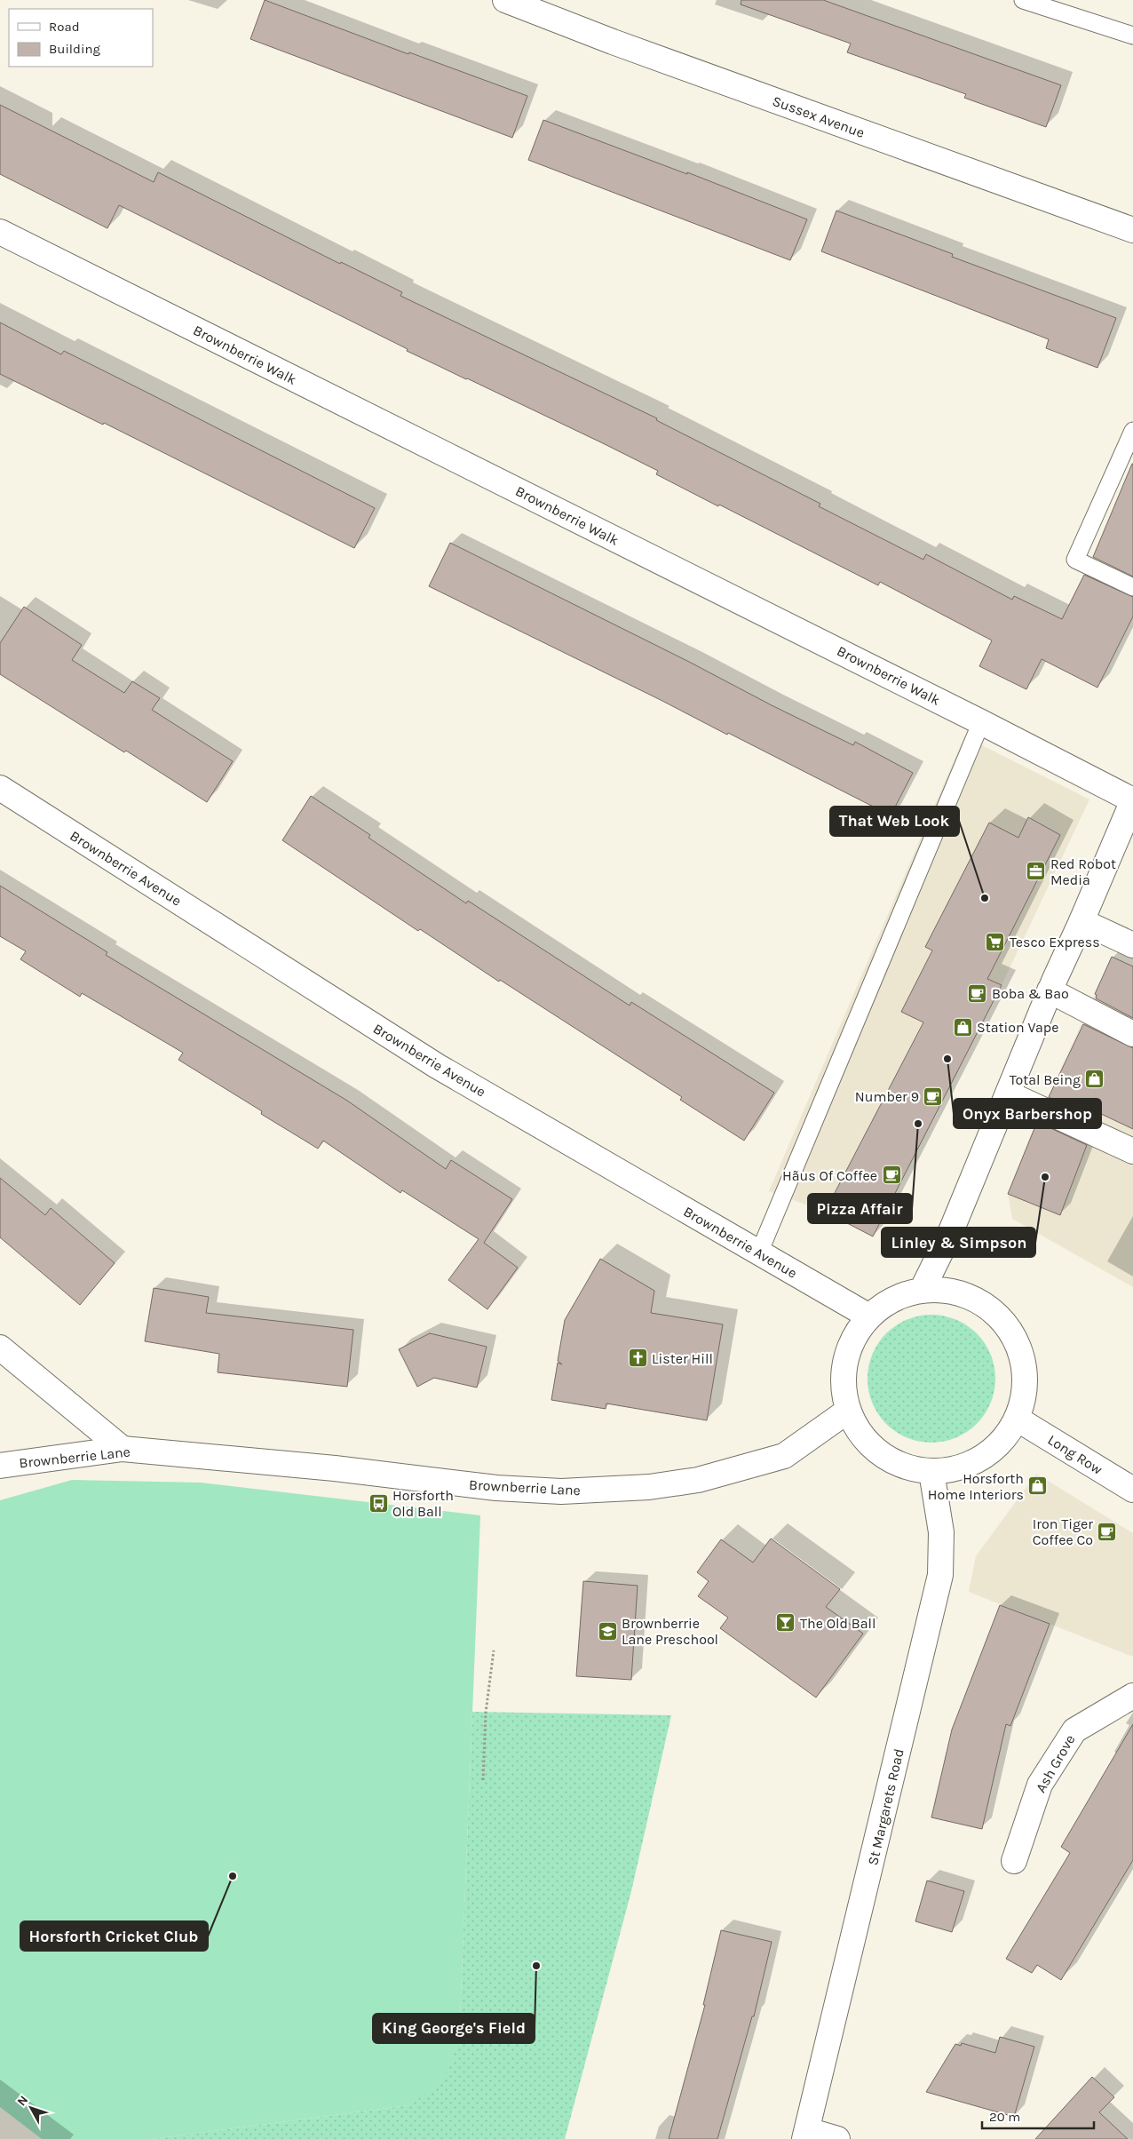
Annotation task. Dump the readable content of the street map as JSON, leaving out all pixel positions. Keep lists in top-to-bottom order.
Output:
{
  "streets": {
    "street": [
      "Sussex Avenue",
      "Brownberrie Walk",
      "Brownberrie Avenue",
      "Long Row",
      "Brownberrie Lane",
      "Ash Grove",
      "St Margarets Road"
    ]
  },
  "places": {
    "office": ["Red Robot Media"],
    "other": [
      "That Web Look",
      "Onyx Barbershop",
      "Pizza Affair",
      "Linley & Simpson",
      "Horsforth Cricket Club",
      "King George's Field"
    ],
    "supermarket": ["Tesco Express"],
    "cafe": [
      "Boba & Bao",
      "Number 9",
      "Hãus Of Coffee",
      "Iron Tiger Coffee Co"
    ],
    "shop": ["Station Vape", "Total Being", "Horsforth Home Interiors"],
    "church": ["Lister Hill"],
    "bus stop": ["Horsforth Old Ball"],
    "bar": ["The Old Ball"],
    "school or university": ["Brownberrie Lane Preschool"]
  },
  "legend": ["Road", "Building"],
  "scale_bar": "20 m",
  "north": "top left"
}
